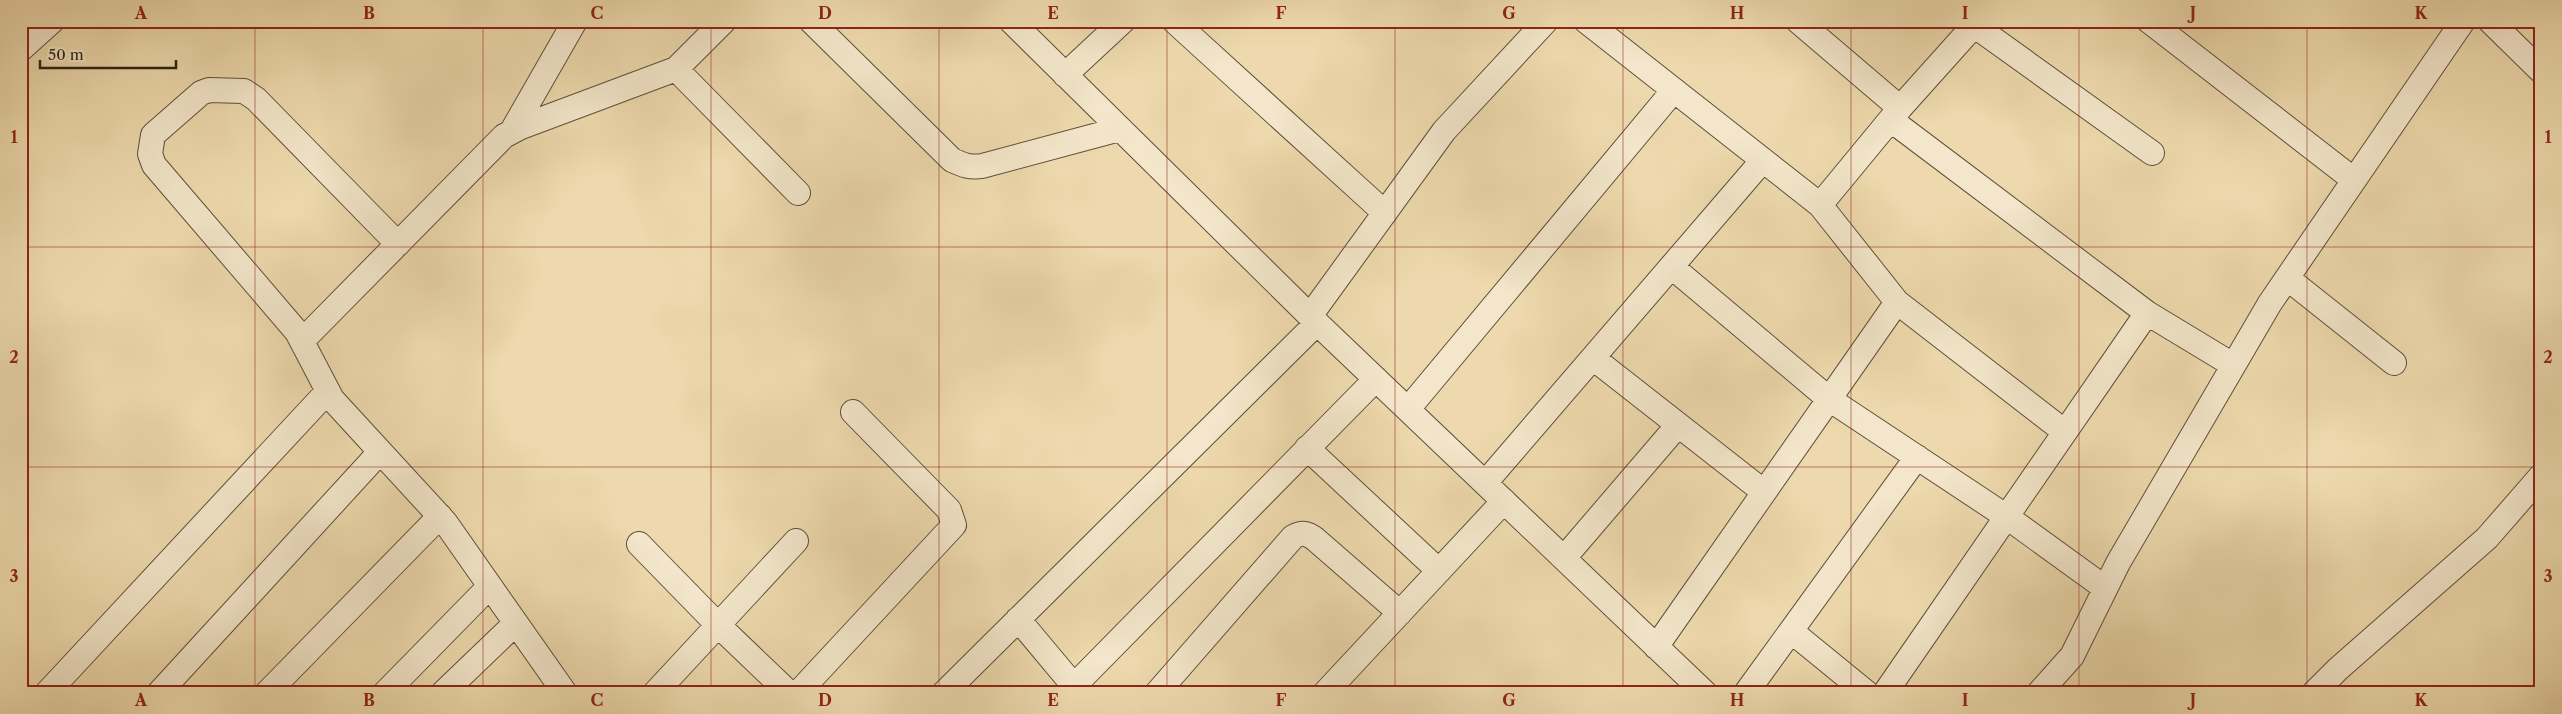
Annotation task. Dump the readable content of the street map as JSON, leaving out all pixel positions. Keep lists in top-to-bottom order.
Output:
{
  "scale_bar": "50 m",
  "grid": {
    "columns": [
      "A",
      "B",
      "C",
      "D",
      "E",
      "F",
      "G",
      "H",
      "I",
      "J",
      "K"
    ],
    "rows": ["1", "2", "3"]
  }
}
